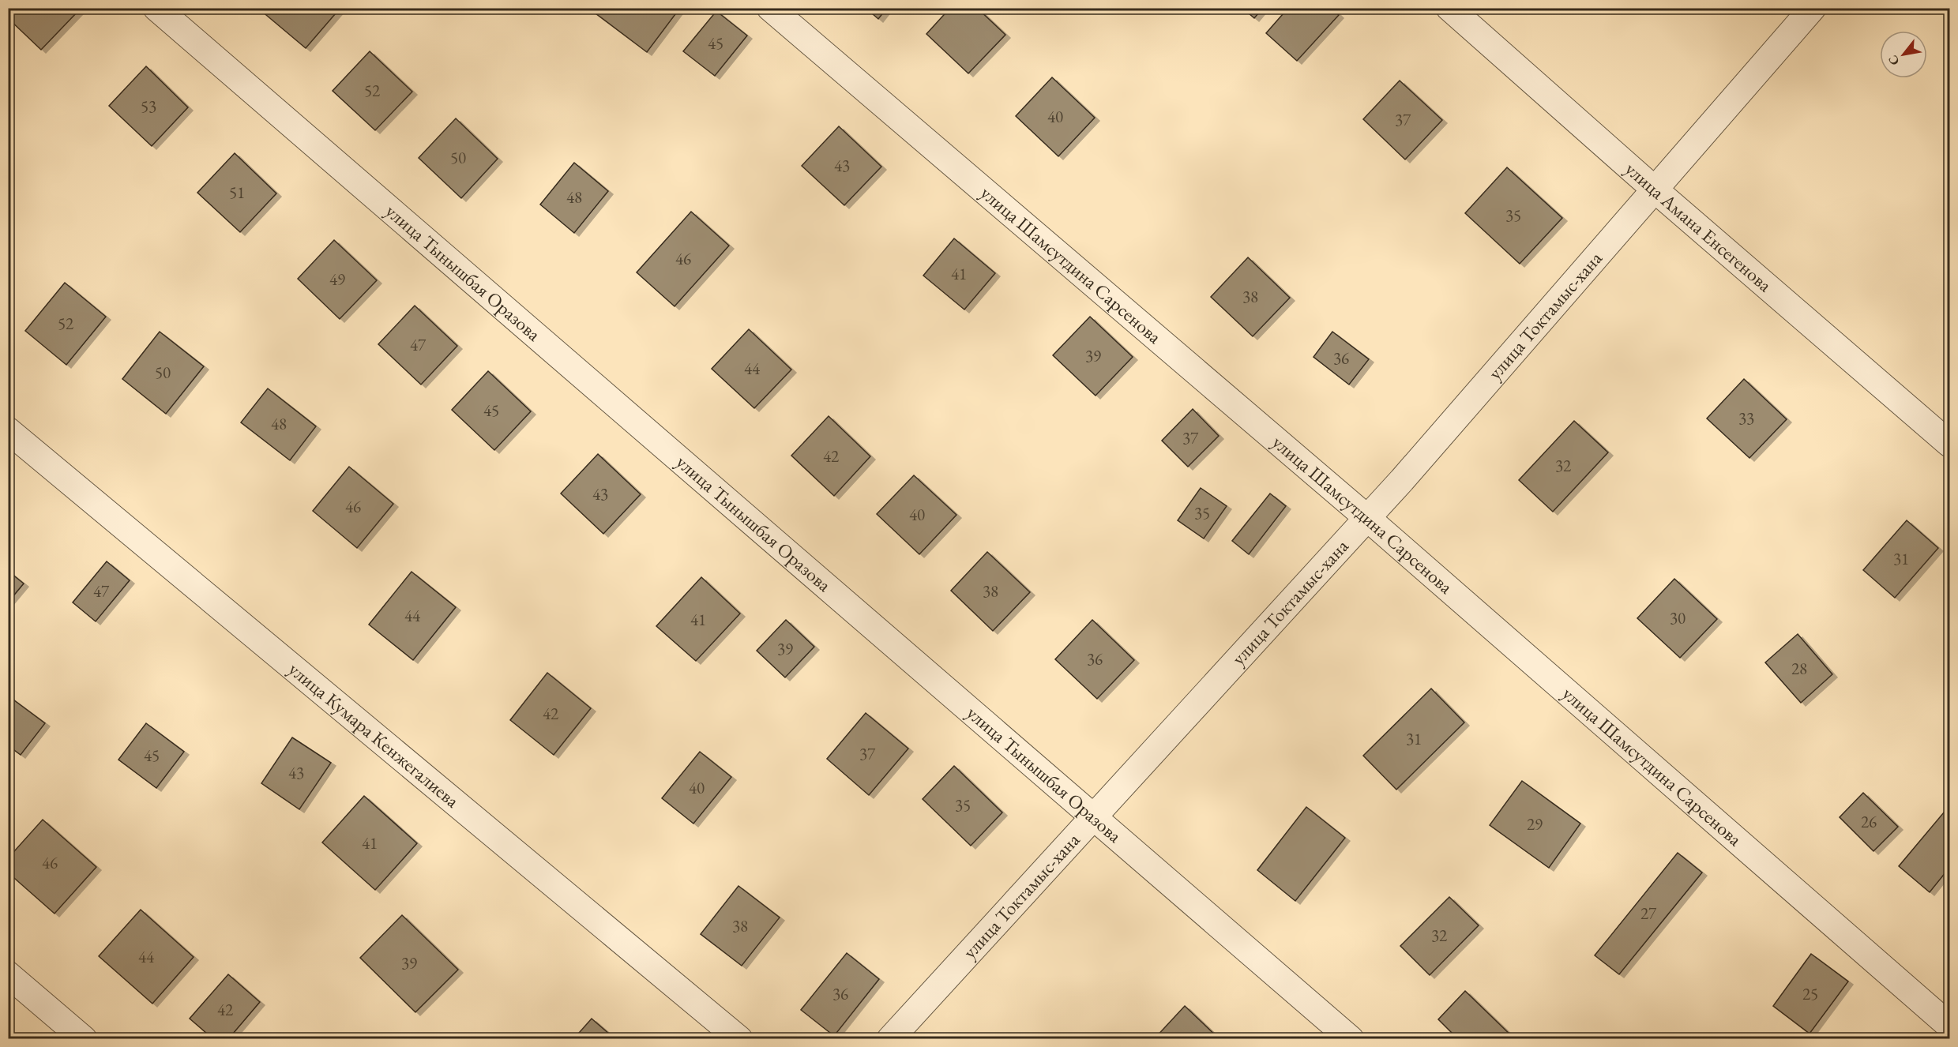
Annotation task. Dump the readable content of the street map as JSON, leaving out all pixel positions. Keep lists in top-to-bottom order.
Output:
{
  "streets": {
    "street": [
      "улица Амана Енсегенова",
      "улица Шамсутдина Сарсенова",
      "улица Тынышбая Оразова",
      "улица Токтамыс-хана",
      "улица Кумара Кенжегалиева"
    ]
  },
  "crossings": [
    ["улица Амана Енсегенова", "улица Токтамыс-хана"],
    ["улица Шамсутдина Сарсенова", "улица Токтамыс-хана"],
    ["улица Тынышбая Оразова", "улица Токтамыс-хана"]
  ],
  "house_numbers": [
    "45",
    "52",
    "53",
    "40",
    "37",
    "50",
    "43",
    "51",
    "48",
    "35",
    "46",
    "41",
    "49",
    "38",
    "52",
    "47",
    "39",
    "36",
    "44",
    "50",
    "45",
    "33",
    "48",
    "37",
    "42",
    "32",
    "43",
    "46",
    "35",
    "40",
    "31",
    "47",
    "38",
    "44",
    "30",
    "41",
    "39",
    "36",
    "28",
    "42",
    "31",
    "37",
    "45",
    "43",
    "40",
    "35",
    "26",
    "29",
    "41",
    "46",
    "27",
    "38",
    "32",
    "44",
    "39",
    "36",
    "25",
    "42"
  ],
  "north": "bottom left"
}
